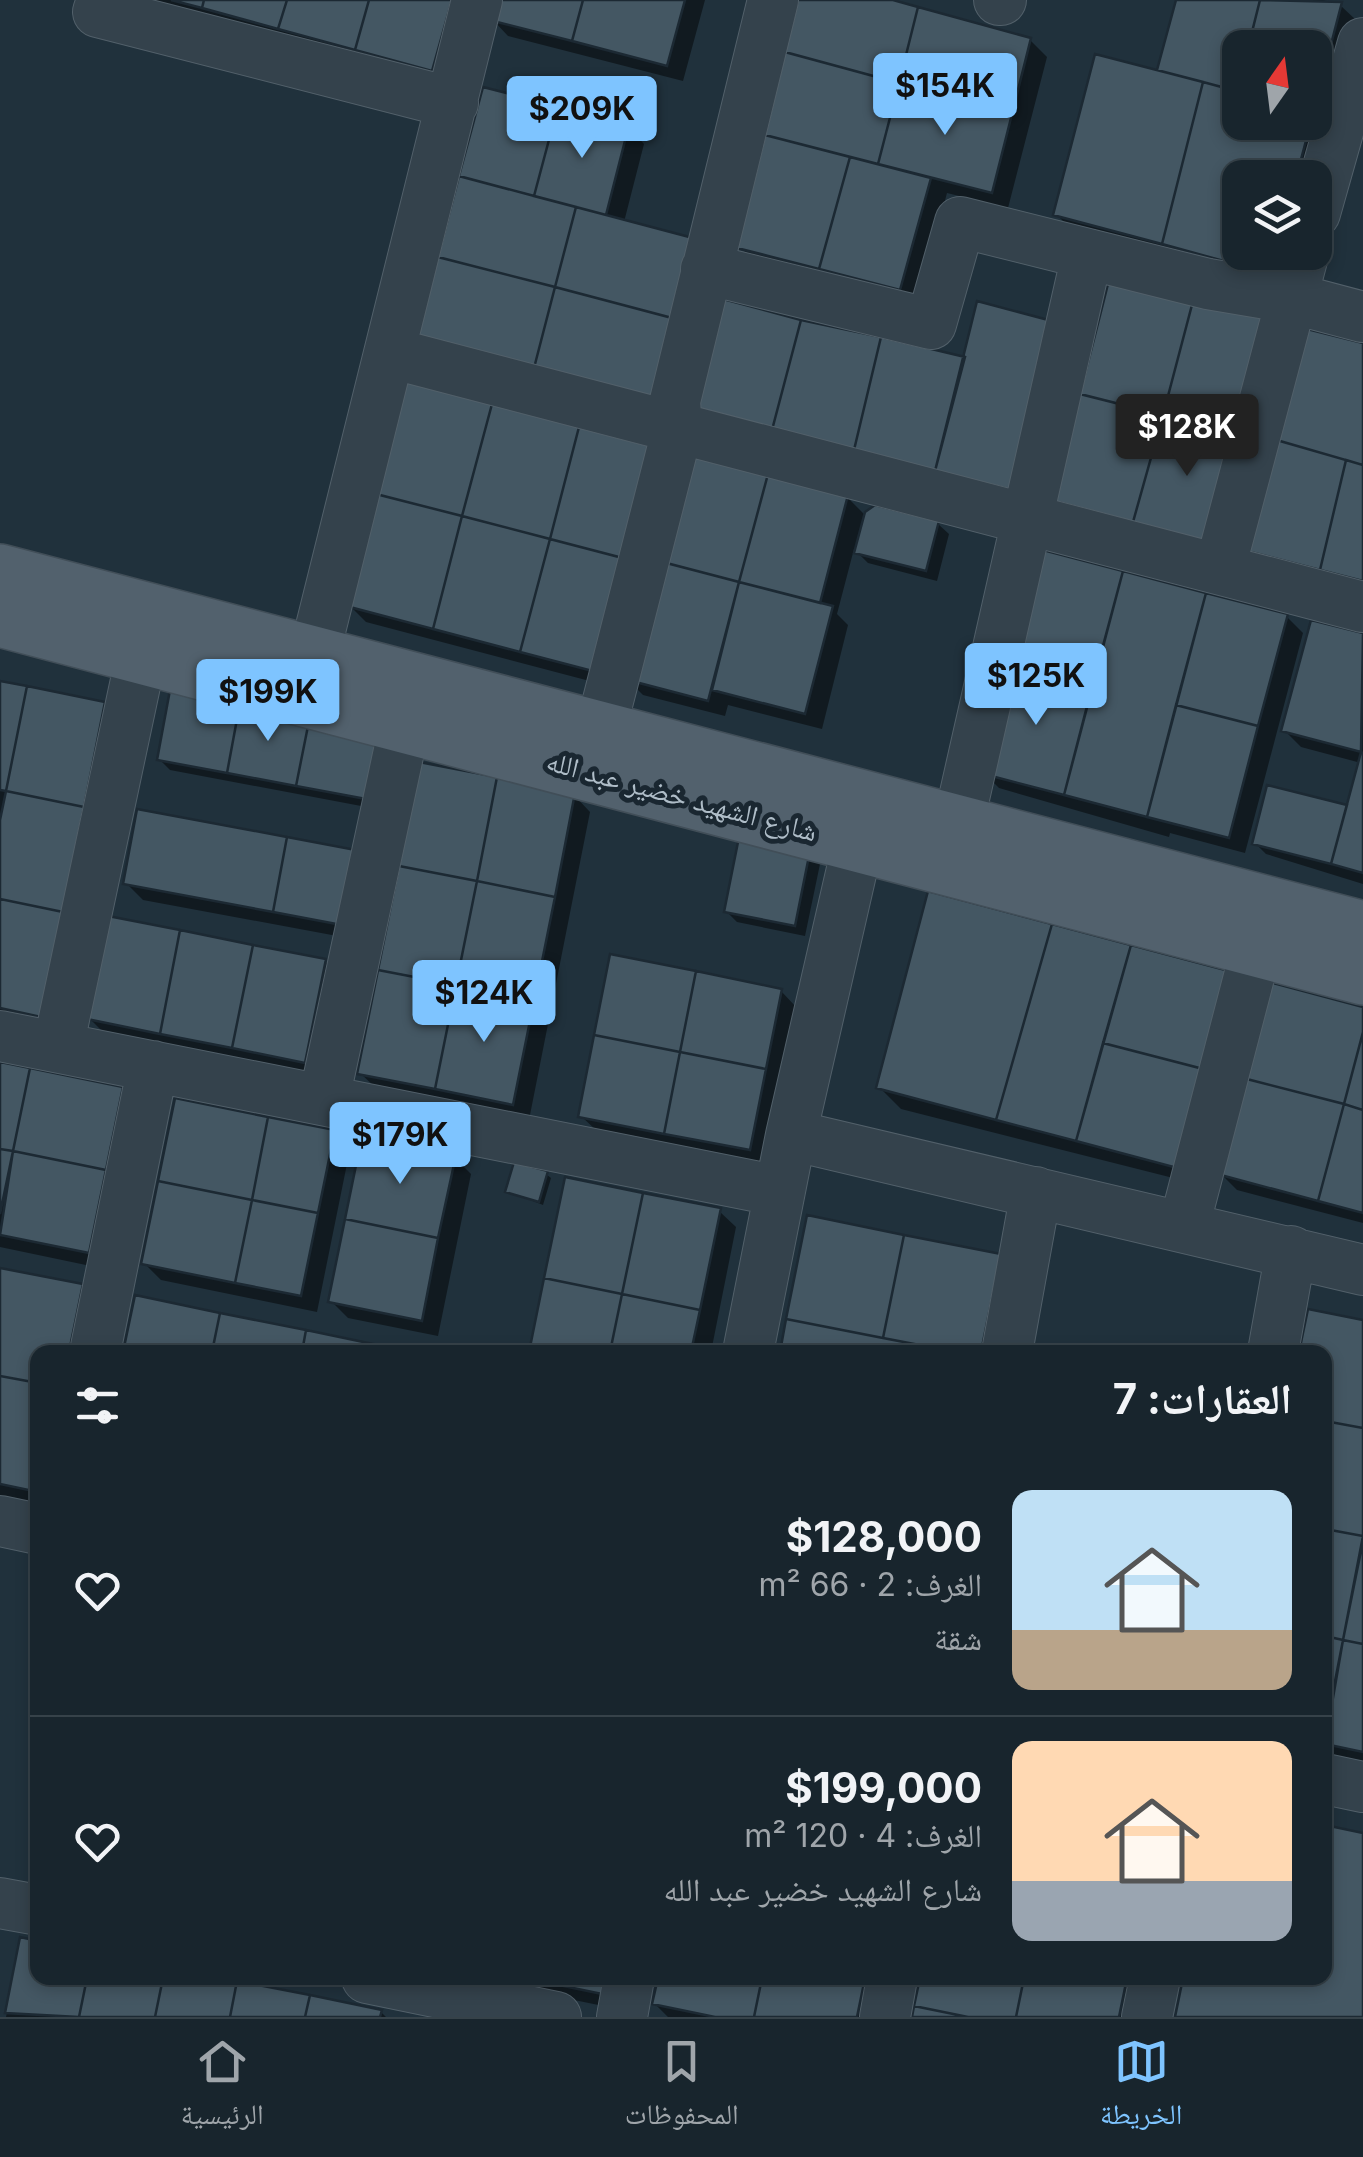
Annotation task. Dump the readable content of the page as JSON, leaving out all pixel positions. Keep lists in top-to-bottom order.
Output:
{
  "streets": {
    "main road": ["شارع الشهيد خضير عبد الله"]
  },
  "north": "top",
  "page": {
    "price": [
      "$154K",
      "$209K",
      "$128K",
      "$125K",
      "$199K",
      "$124K",
      "$179K"
    ],
    "heading": "العقارات: 7",
    "list": [
      {
        "name": "$128,000",
        "note": "الغرف: 2 · 66 m² · شقة"
      },
      {
        "name": "$199,000",
        "note": "الغرف: 4 · 120 m² · شارع الشهيد خضير عبد الله"
      }
    ],
    "tabs": ["الخريطة", "المحفوظات", "الرئيسية"]
  }
}
